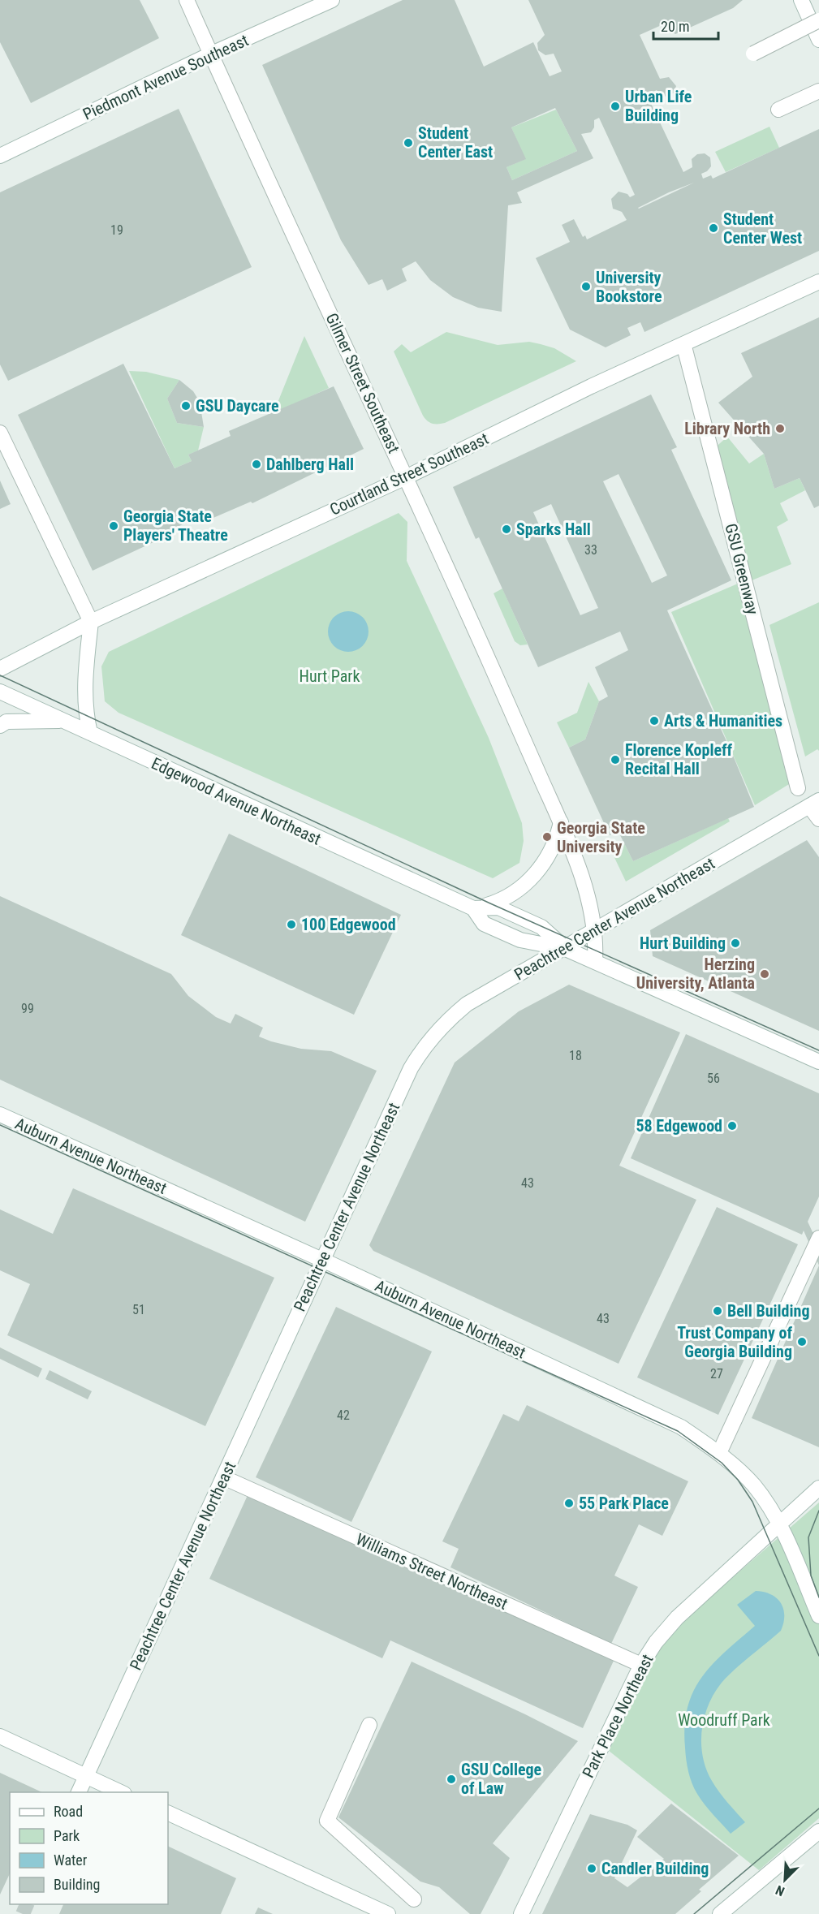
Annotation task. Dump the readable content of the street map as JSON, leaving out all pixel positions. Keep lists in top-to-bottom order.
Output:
{
  "streets": {
    "street": [
      "Piedmont Avenue Southeast",
      "Gilmer Street Southeast",
      "Courtland Street Southeast",
      "GSU Greenway",
      "Edgewood Avenue Northeast",
      "Peachtree Center Avenue Northeast",
      "Auburn Avenue Northeast",
      "Williams Street Northeast",
      "Park Place Northeast"
    ]
  },
  "crossings": [
    ["Piedmont Avenue Southeast", "Gilmer Street Southeast"],
    ["Gilmer Street Southeast", "Courtland Street Southeast"],
    ["Gilmer Street Southeast", "Edgewood Avenue Northeast"],
    ["Gilmer Street Southeast", "Peachtree Center Avenue Northeast"],
    ["Edgewood Avenue Northeast", "Peachtree Center Avenue Northeast"],
    ["Peachtree Center Avenue Northeast", "Auburn Avenue Northeast"],
    ["Peachtree Center Avenue Northeast", "Williams Street Northeast"],
    ["Auburn Avenue Northeast", "Park Place Northeast"],
    ["Williams Street Northeast", "Park Place Northeast"]
  ],
  "parks": ["Hurt Park", "Woodruff Park"],
  "places": [
    "Urban Life Building",
    "Student Center East",
    "Student Center West",
    "University Bookstore",
    "GSU Daycare",
    "Library North",
    "Dahlberg Hall",
    "Georgia State Players' Theatre",
    "Sparks Hall",
    "Arts & Humanities",
    "Florence Kopleff Recital Hall",
    "Georgia State University",
    "100 Edgewood",
    "Hurt Building",
    "Herzing University, Atlanta",
    "58 Edgewood",
    "Bell Building",
    "Trust Company of Georgia Building",
    "55 Park Place",
    "GSU College of Law",
    "Candler Building"
  ],
  "house_numbers": [
    "19",
    "33",
    "99",
    "18",
    "56",
    "43",
    "51",
    "43",
    "27",
    "42"
  ],
  "legend": [
    "Road",
    "Park",
    "Water",
    "Building"
  ],
  "scale_bar": "20 m",
  "north": "bottom left"
}
